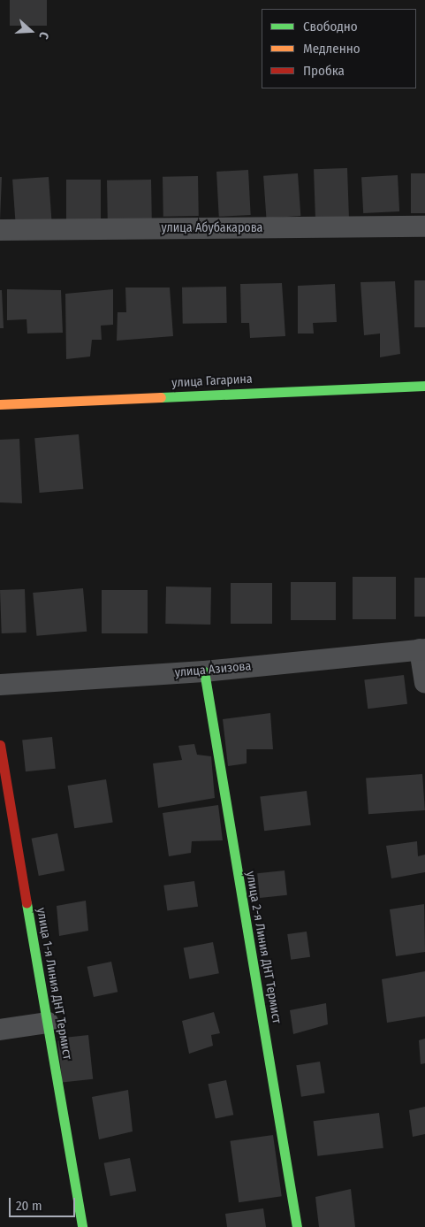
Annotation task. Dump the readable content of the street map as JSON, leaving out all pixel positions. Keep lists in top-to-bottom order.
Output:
{
  "streets": {
    "street": [
      "улица Абубакарова",
      "улица Гагарина",
      "улица Азизова",
      "улица 2-я Линия ДНТ Термист",
      "улица 1-я Линия ДНТ Термист"
    ]
  },
  "crossings": [
    ["улица Азизова", "улица 2-я Линия ДНТ Термист"]
  ],
  "legend": ["Свободно", "Медленно", "Пробка"],
  "scale_bar": "20 m",
  "north": "right"
}
